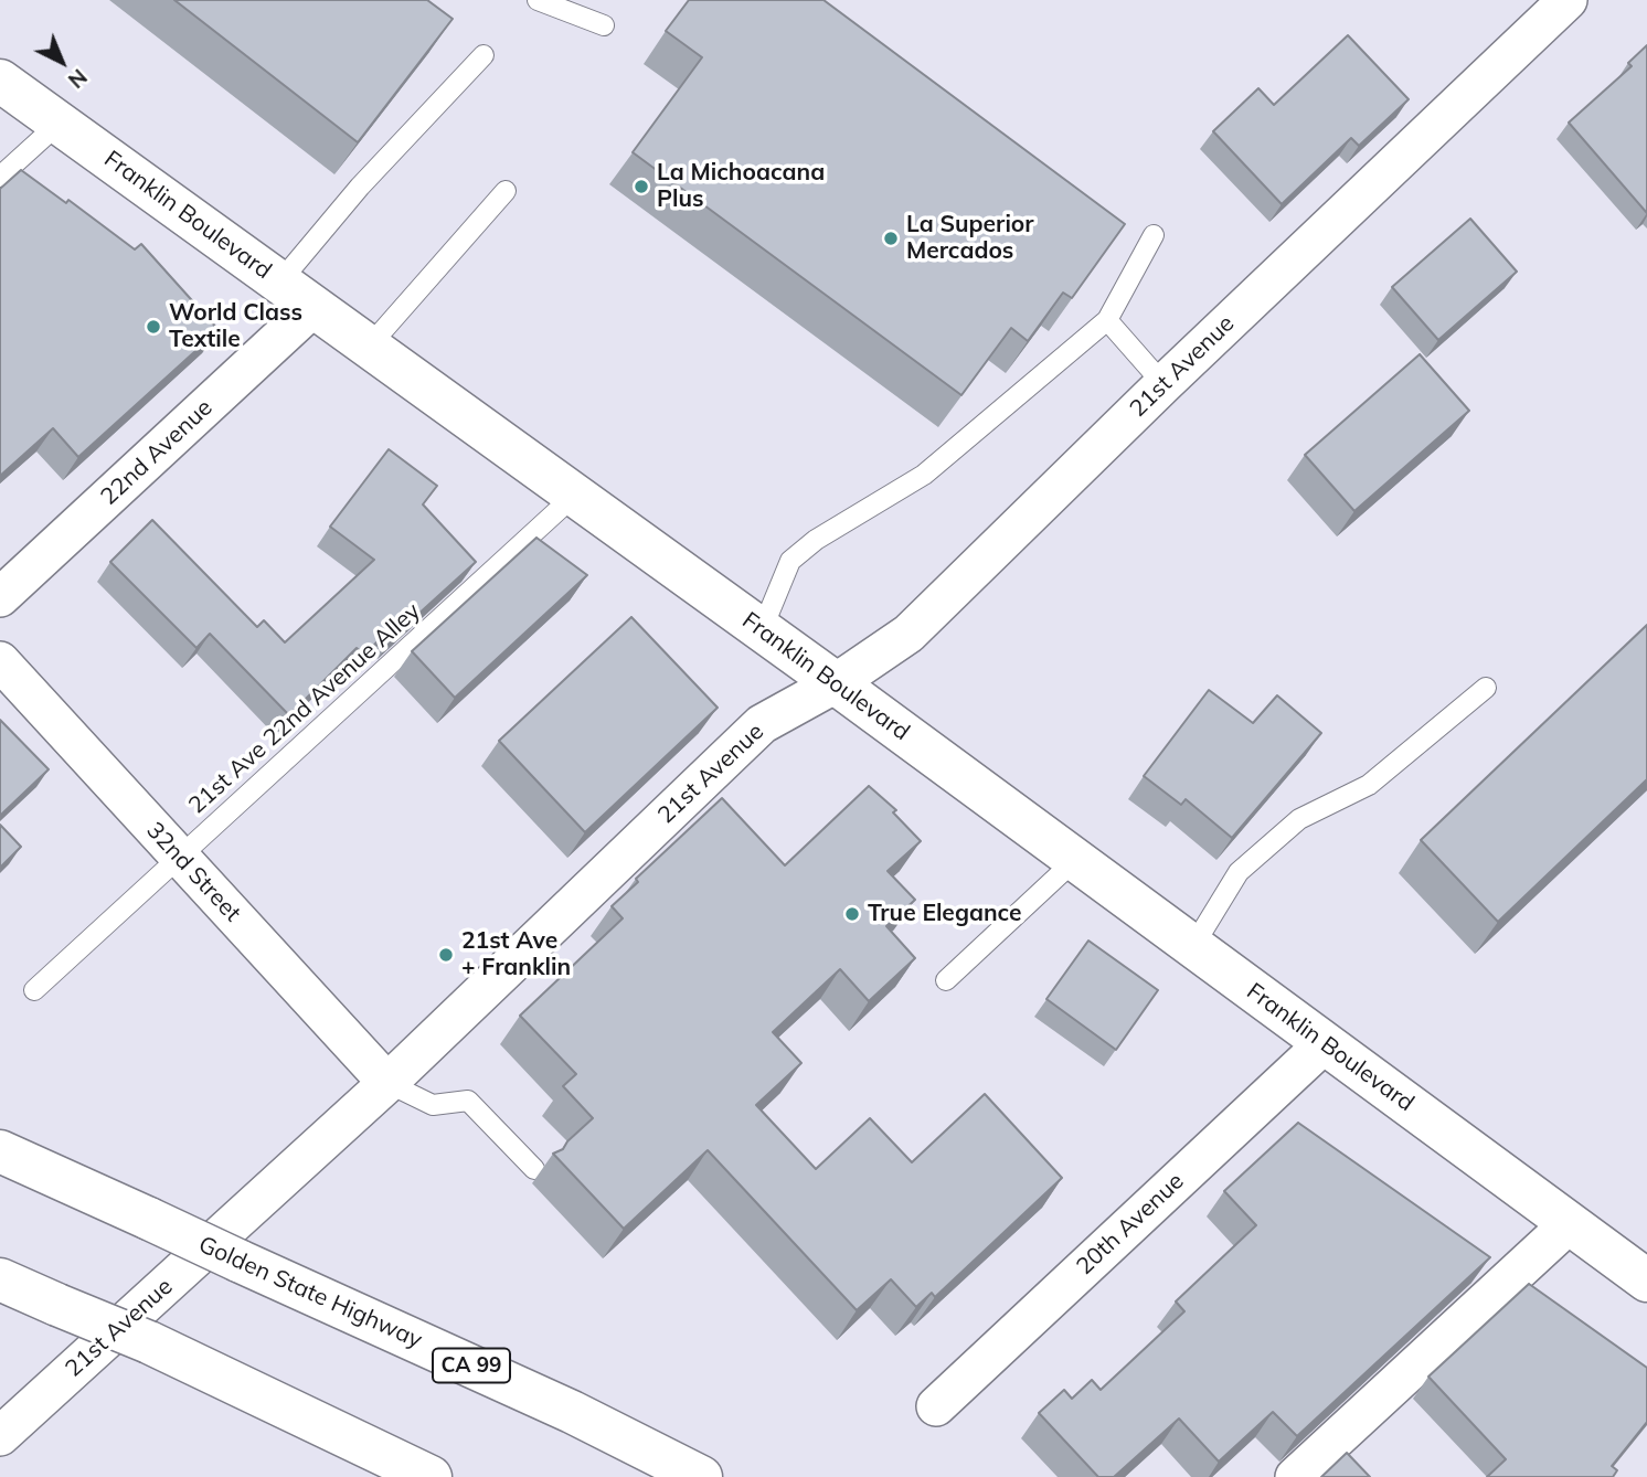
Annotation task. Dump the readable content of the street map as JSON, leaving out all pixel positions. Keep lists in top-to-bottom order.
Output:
{
  "streets": {
    "main road": ["Franklin Boulevard", "Golden State Highway", "CA 99"],
    "street": [
      "21st Avenue",
      "22nd Avenue",
      "32nd Street",
      "20th Avenue"
    ],
    "lane": ["21st Ave 22nd Avenue Alley"]
  },
  "crossings": [
    ["Franklin Boulevard", "21st Avenue"],
    ["Franklin Boulevard", "22nd Avenue"],
    ["Franklin Boulevard", "21st Ave 22nd Avenue Alley"],
    ["Franklin Boulevard", "20th Avenue"],
    ["21st Avenue", "32nd Street"],
    ["21st Ave 22nd Avenue Alley", "32nd Street"]
  ],
  "places": [
    "La Michoacana Plus",
    "La Superior Mercados",
    "World Class Textile",
    "True Elegance",
    "21st Ave + Franklin"
  ],
  "north": "bottom right"
}
